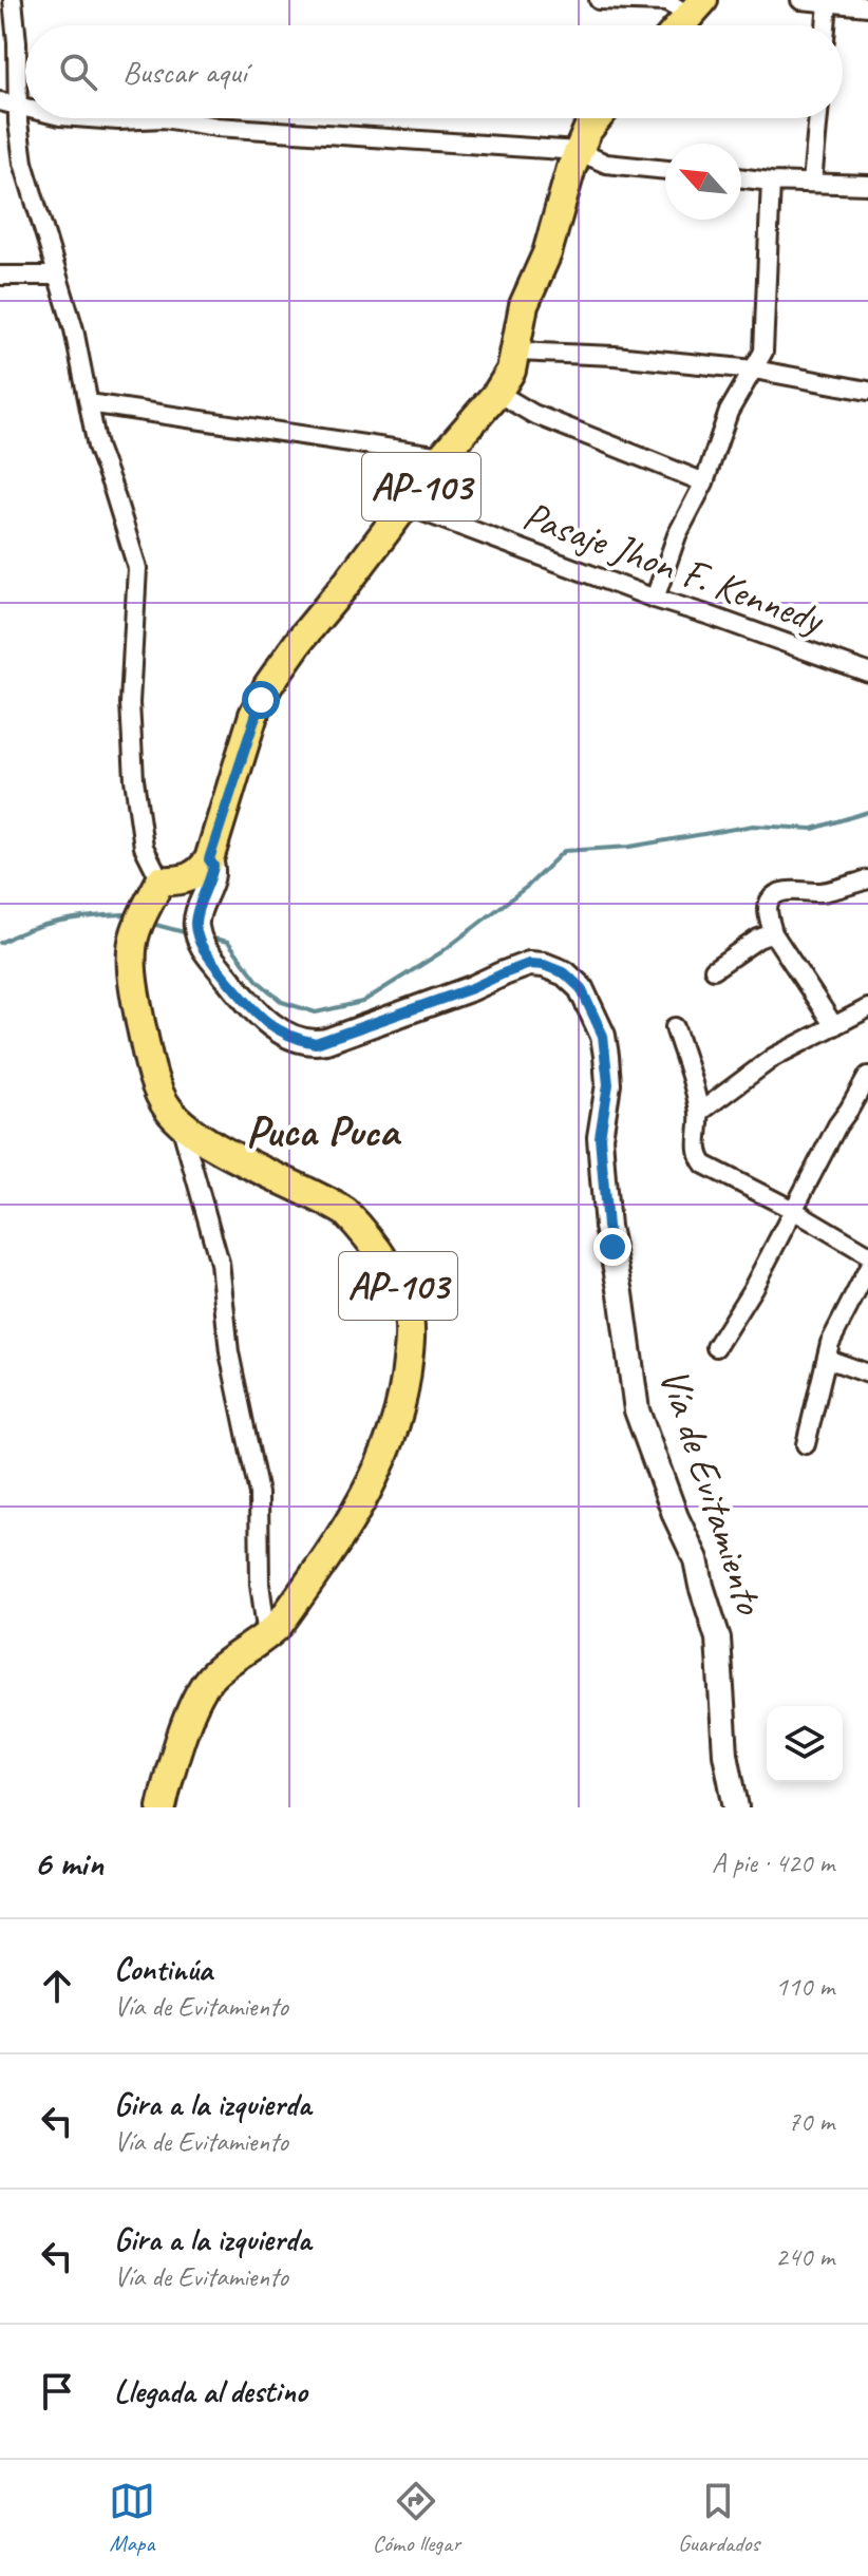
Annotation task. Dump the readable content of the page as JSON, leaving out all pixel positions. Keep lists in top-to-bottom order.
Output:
{
  "streets": {
    "main road": ["AP-103", "Vía de Evitamiento"],
    "street": ["Pasaje Jhon F. Kennedy"]
  },
  "crossings": [
    ["Pasaje Jhon F. Kennedy", "Vía de Evitamiento"]
  ],
  "districts": ["Puca Puca"],
  "north": "top left",
  "page": {
    "search": "Buscar aquí",
    "heading": ["6 min", "A pie · 420 m"],
    "list": [
      ["Continúa", "Vía de Evitamiento", "110 m"],
      ["Gira a la izquierda", "Vía de Evitamiento", "70 m"],
      ["Gira a la izquierda", "Vía de Evitamiento", "240 m"],
      "Llegada al destino"
    ],
    "nav": ["Mapa", "Cómo llegar", "Guardados"]
  }
}
